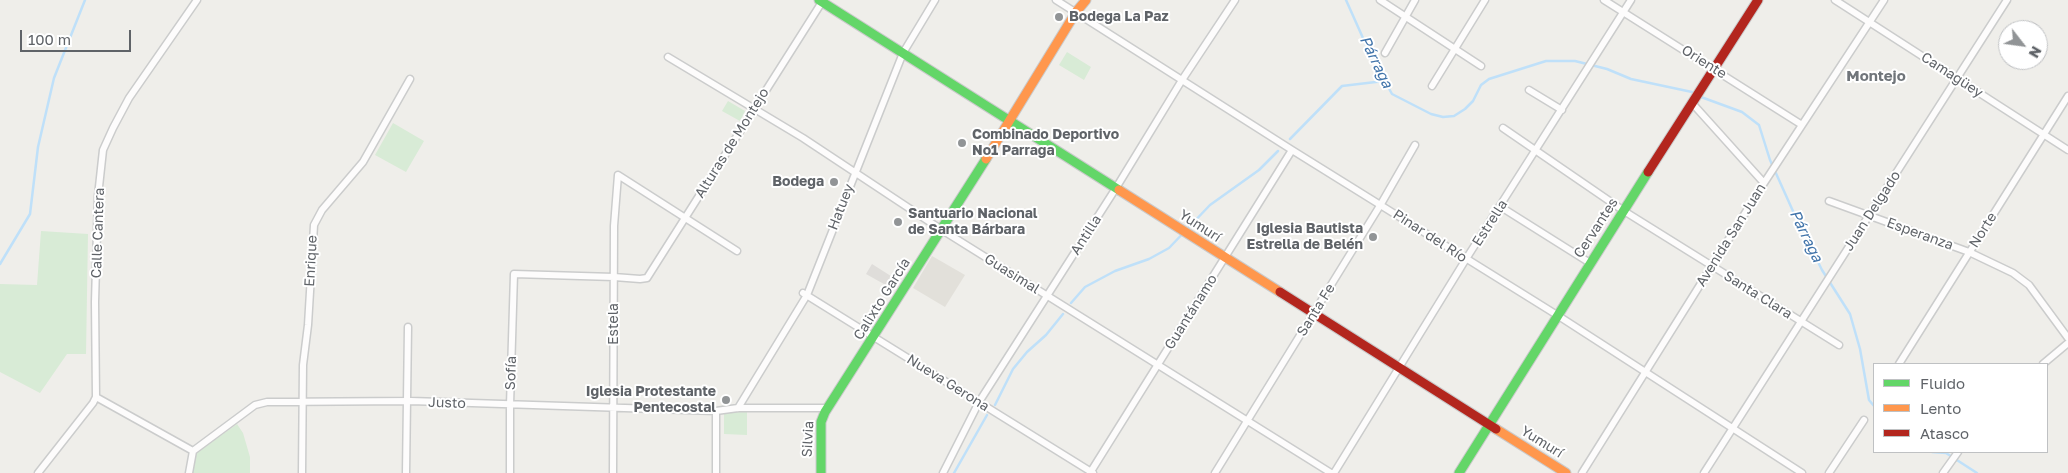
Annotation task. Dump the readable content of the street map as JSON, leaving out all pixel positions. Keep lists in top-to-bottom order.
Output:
{
  "streets": {
    "street": [
      "Oriente",
      "Camagüey",
      "Alturas de Montejo",
      "Hatuey",
      "Juan Delgado",
      "Estrella",
      "Yumurí",
      "Cervantes",
      "Norte",
      "Calle Cantera",
      "Esperanza",
      "Antilla",
      "Avenida San Juan",
      "Pinar del Río",
      "Enrique",
      "Guasimal",
      "Santa Clara",
      "Calixto García",
      "Santa Fe",
      "Guantánamo",
      "Estela",
      "Sofía",
      "Nueva Gerona",
      "Justo",
      "Silvia"
    ]
  },
  "crossings": [
    ["Oriente", "Estrella"],
    ["Oriente", "Cervantes"],
    ["Oriente", "Avenida San Juan"],
    ["Camagüey", "Juan Delgado"],
    ["Camagüey", "Norte"],
    ["Camagüey", "Avenida San Juan"],
    ["Alturas de Montejo", "Yumurí"],
    ["Alturas de Montejo", "Guasimal"],
    ["Alturas de Montejo", "Estela"],
    ["Alturas de Montejo", "Sofía"],
    ["Hatuey", "Yumurí"],
    ["Hatuey", "Guasimal"],
    ["Hatuey", "Nueva Gerona"],
    ["Hatuey", "Justo"],
    ["Juan Delgado", "Esperanza"],
    ["Juan Delgado", "Pinar del Río"],
    ["Juan Delgado", "Santa Clara"],
    ["Estrella", "Yumurí"],
    ["Estrella", "Pinar del Río"],
    ["Estrella", "Guasimal"],
    ["Estrella", "Santa Clara"],
    ["Yumurí", "Cervantes"],
    ["Yumurí", "Antilla"],
    ["Yumurí", "Calixto García"],
    ["Yumurí", "Santa Fe"],
    ["Yumurí", "Guantánamo"],
    ["Cervantes", "Pinar del Río"],
    ["Cervantes", "Santa Clara"],
    ["Norte", "Esperanza"],
    ["Antilla", "Pinar del Río"],
    ["Antilla", "Guasimal"],
    ["Antilla", "Nueva Gerona"],
    ["Avenida San Juan", "Pinar del Río"],
    ["Avenida San Juan", "Santa Clara"],
    ["Pinar del Río", "Calixto García"],
    ["Pinar del Río", "Santa Fe"],
    ["Pinar del Río", "Guantánamo"],
    ["Enrique", "Justo"],
    ["Guasimal", "Calixto García"],
    ["Guasimal", "Santa Fe"],
    ["Guasimal", "Guantánamo"],
    ["Calixto García", "Nueva Gerona"],
    ["Calixto García", "Justo"],
    ["Calixto García", "Silvia"],
    ["Guantánamo", "Nueva Gerona"],
    ["Estela", "Sofía"],
    ["Estela", "Justo"],
    ["Sofía", "Justo"],
    ["Justo", "Silvia"]
  ],
  "districts": ["Montejo"],
  "water": ["Párraga"],
  "places": [
    "Bodega La Paz",
    "Combinado Deportivo No1 Parraga",
    "Bodega",
    "Santuario Nacional de Santa Bárbara",
    "Iglesia Bautista Estrella de Belén",
    "Iglesia Protestante Pentecostal"
  ],
  "legend": ["Fluido", "Lento", "Atasco"],
  "scale_bar": "100 m",
  "north": "bottom right"
}
